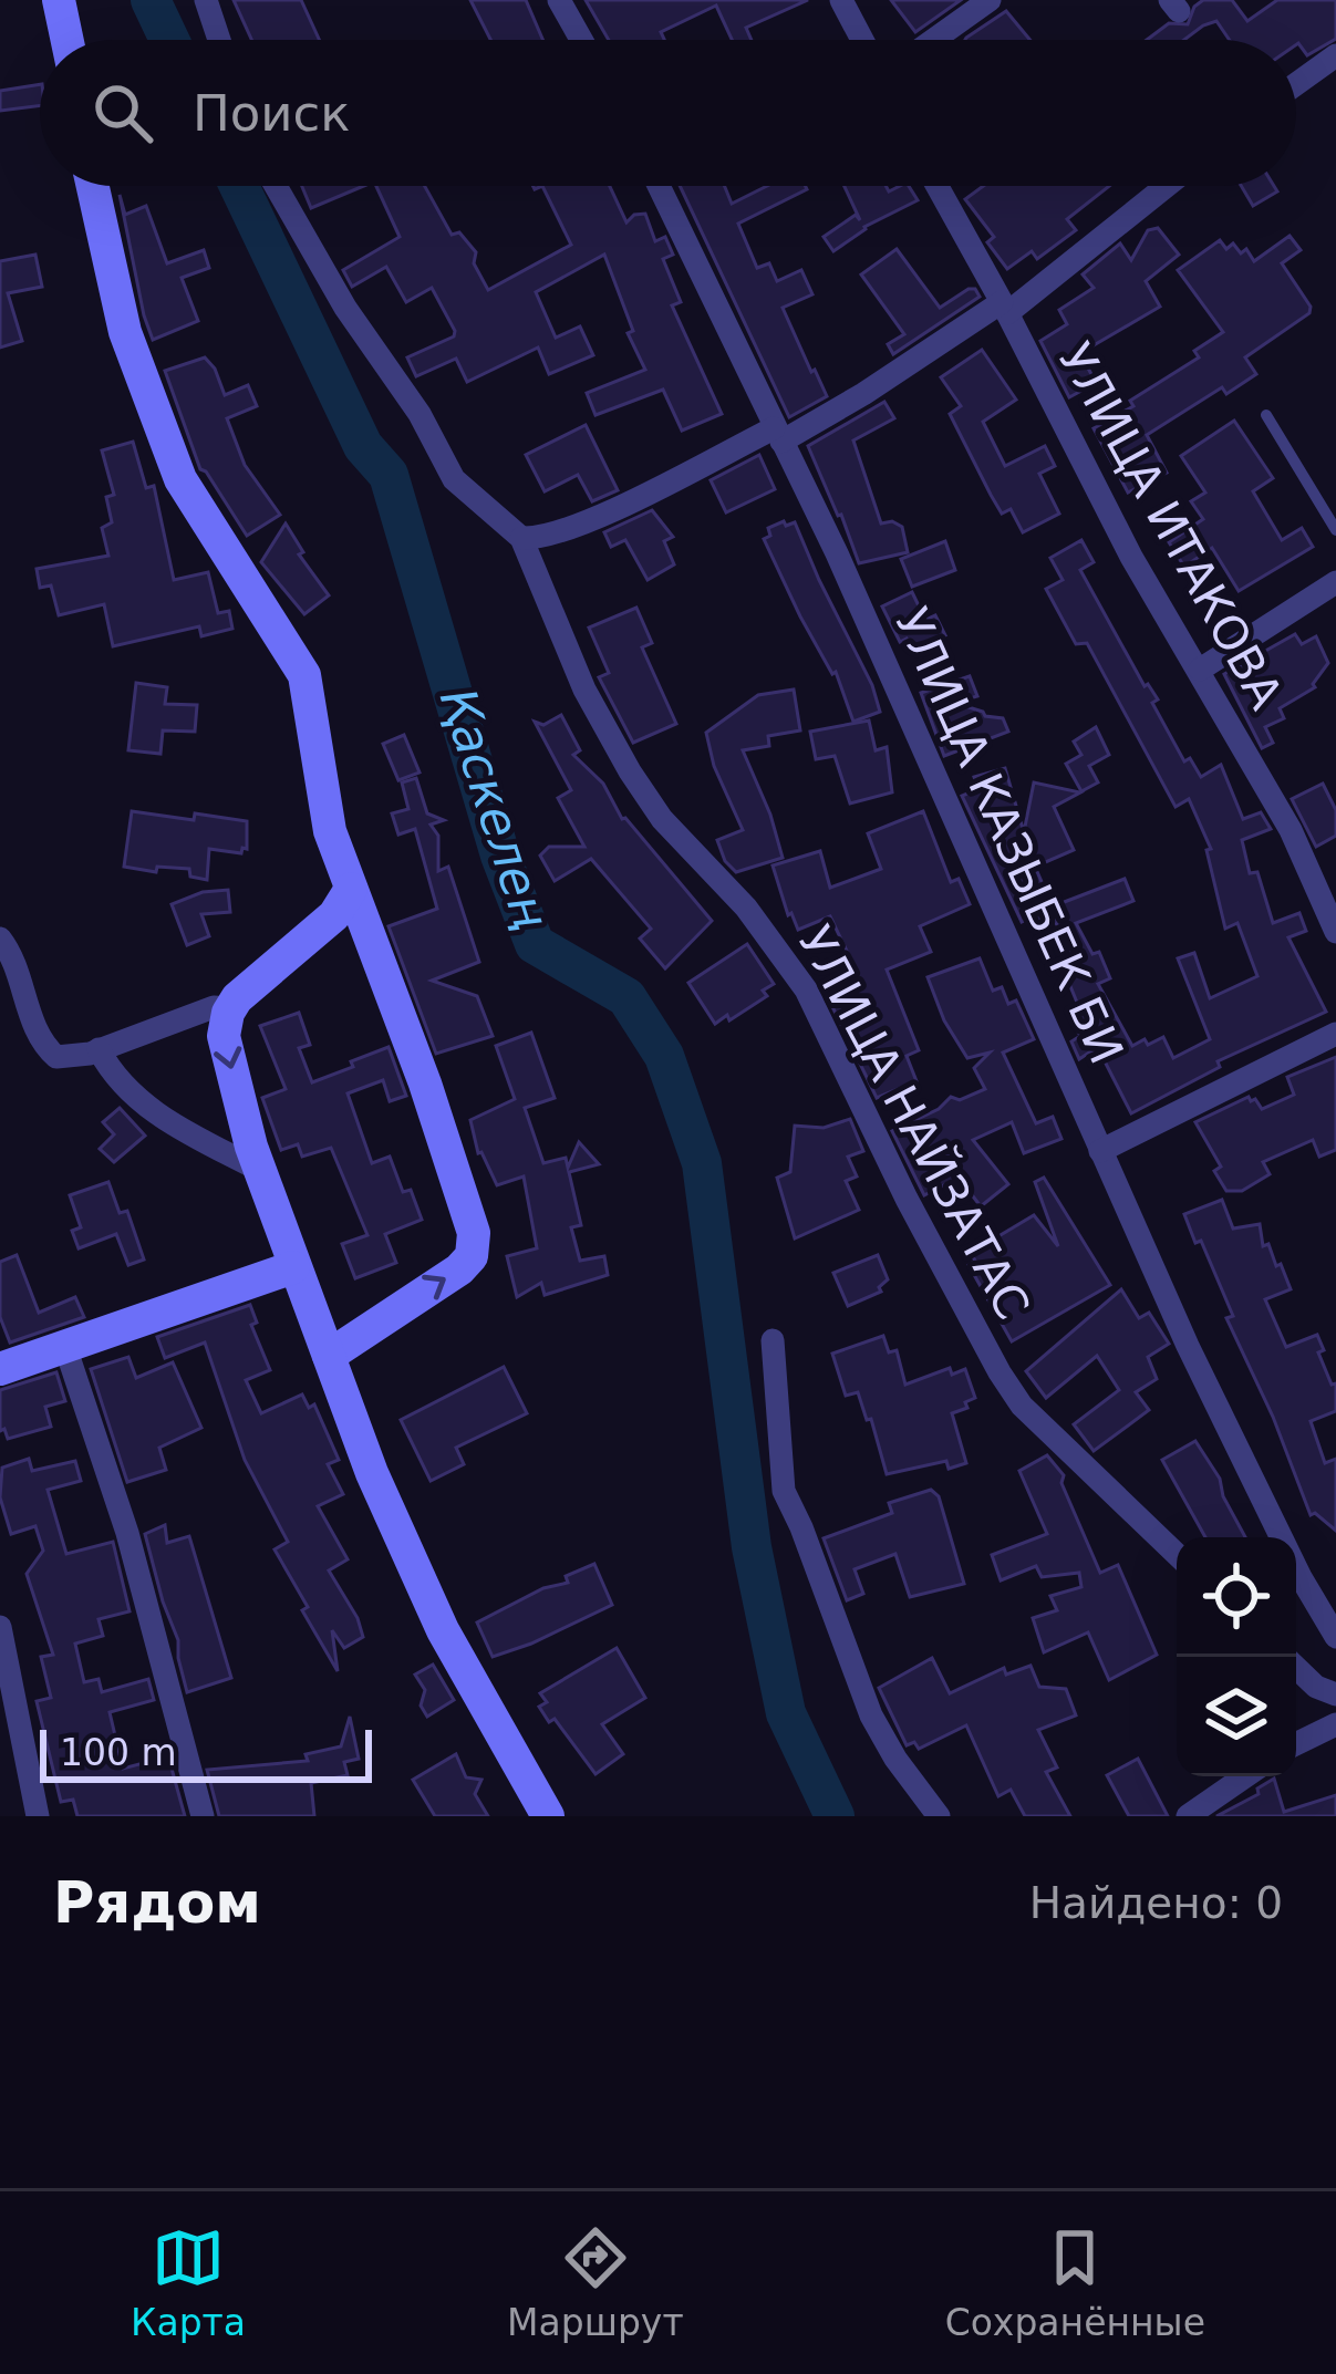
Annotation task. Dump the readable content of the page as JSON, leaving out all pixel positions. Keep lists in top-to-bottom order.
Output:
{
  "streets": {
    "street": ["УЛИЦА ИТАКОВА", "УЛИЦА КАЗЫБЕК БИ", "УЛИЦА НАЙЗАТАС"]
  },
  "water": ["Қаскелең"],
  "scale_bar": "100 m",
  "page": {
    "search": "Поиск",
    "scale": "100 m",
    "heading": ["Рядом", "Найдено: 0"],
    "nav": ["Карта", "Маршрут", "Сохранённые"]
  }
}
